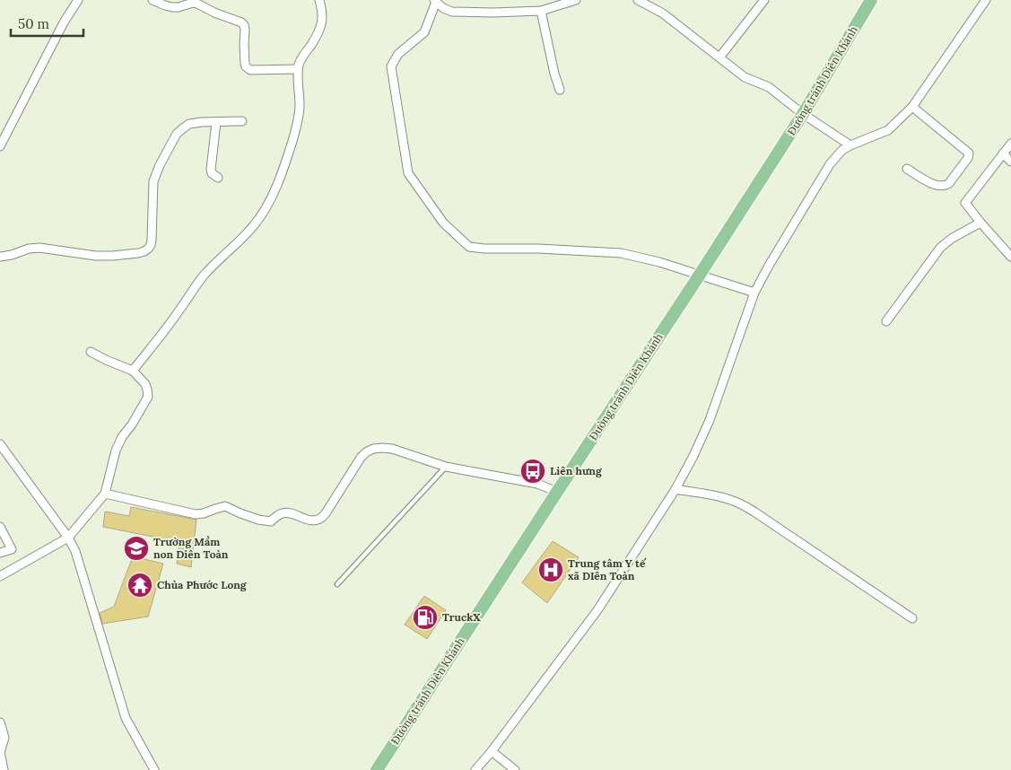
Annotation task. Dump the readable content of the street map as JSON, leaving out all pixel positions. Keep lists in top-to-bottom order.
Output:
{
  "streets": {
    "highway": ["Đường tránh Diên Khánh"]
  },
  "places": {
    "bus stop": ["Liên hưng"],
    "school or university": ["Trường Mầm non Diên Toàn"],
    "hospital": ["Trung tâm Y tế xã DIên Toàn"],
    "temple": ["Chùa Phước Long"],
    "fuel station": ["TruckX"]
  },
  "scale_bar": "50 m"
}
